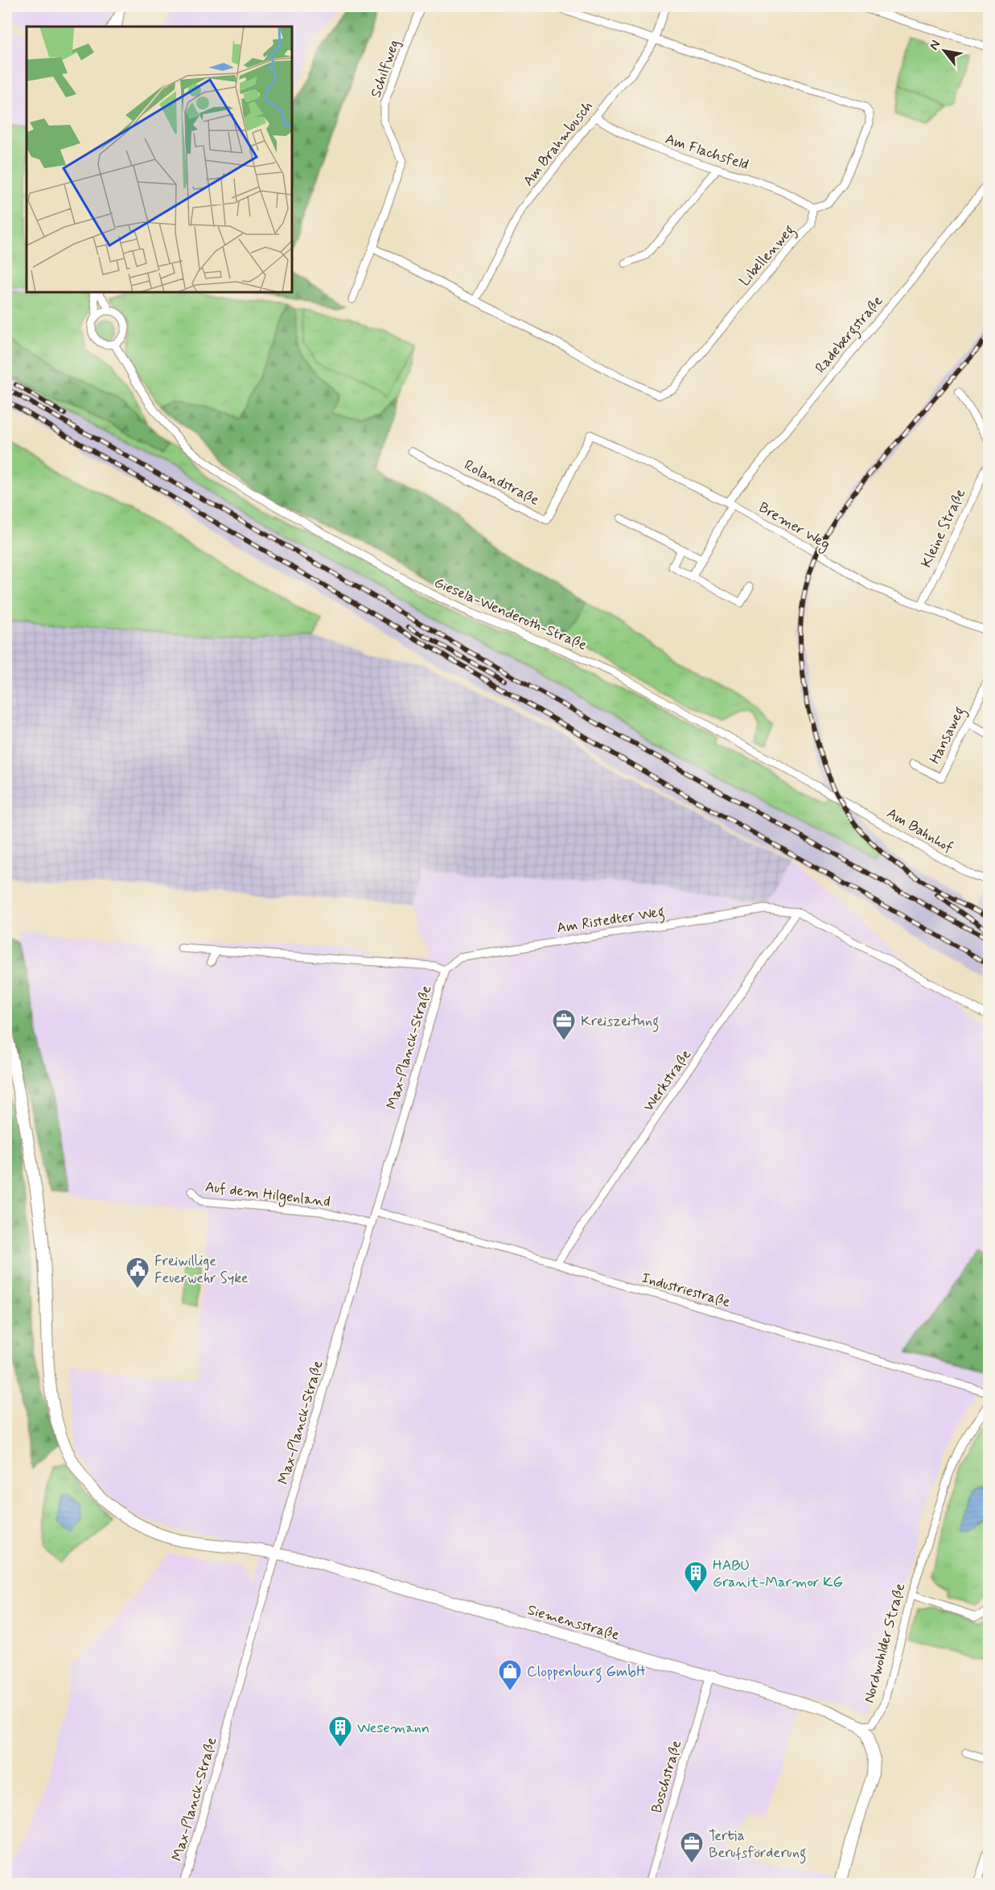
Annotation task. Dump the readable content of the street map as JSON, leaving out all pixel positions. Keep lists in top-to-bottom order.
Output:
{
  "streets": {
    "main road": ["Siemensstraße"],
    "street": [
      "Schilfweg",
      "Am Brahmbusch",
      "Am Flachsfeld",
      "Libellenweg",
      "Radebergstraße",
      "Rolandstraße",
      "Bremer Weg",
      "Kleine Straße",
      "Giesela-Wenderoth-Straße",
      "Hansaweg",
      "Am Bahnhof",
      "Am Ristedter Weg",
      "Max-Planck-Straße",
      "Werkstraße",
      "Auf dem Hilgenland",
      "Industriestraße",
      "Nordwohlder Straße",
      "Boschstraße"
    ]
  },
  "crossings": [
    ["Am Brahmbusch", "Am Flachsfeld"],
    ["Am Brahmbusch", "Libellenweg"],
    ["Am Flachsfeld", "Libellenweg"],
    ["Radebergstraße", "Bremer Weg"],
    ["Rolandstraße", "Bremer Weg"],
    ["Bremer Weg", "Kleine Straße"],
    ["Giesela-Wenderoth-Straße", "Am Bahnhof"],
    ["Am Ristedter Weg", "Max-Planck-Straße"],
    ["Am Ristedter Weg", "Werkstraße"],
    ["Max-Planck-Straße", "Auf dem Hilgenland"],
    ["Max-Planck-Straße", "Industriestraße"],
    ["Max-Planck-Straße", "Siemensstraße"],
    ["Werkstraße", "Industriestraße"],
    ["Siemensstraße", "Nordwohlder Straße"],
    ["Siemensstraße", "Boschstraße"]
  ],
  "places": {
    "office": ["Kreiszeitung", "Tertia Berufsförderung"],
    "public building": ["Freiwillige Feuerwehr Syke"],
    "building": ["HABU Granit-Marmor KG", "Wesemann"],
    "shop": ["Cloppenburg GmbH"]
  },
  "north": "top left"
}
